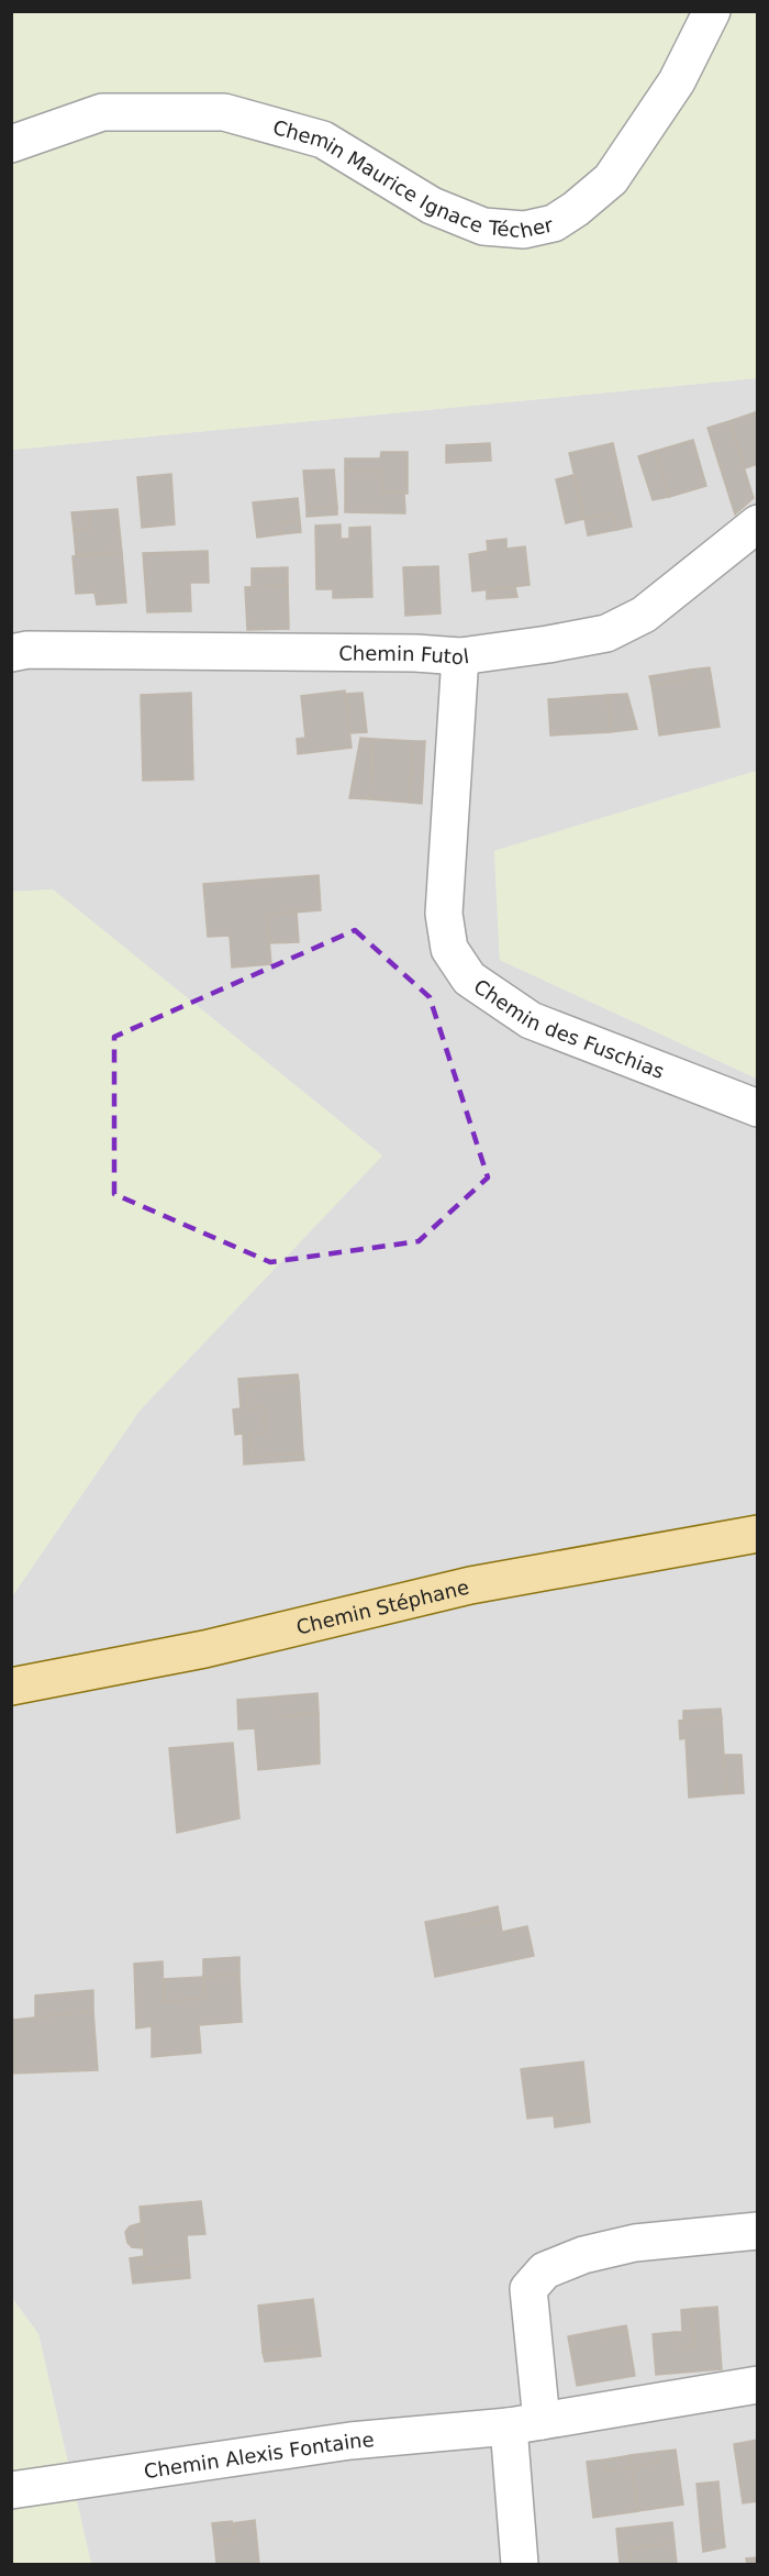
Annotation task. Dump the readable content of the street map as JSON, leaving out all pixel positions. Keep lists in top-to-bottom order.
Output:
{
  "streets": {
    "main road": ["Chemin Stéphane"],
    "street": [
      "Chemin Maurice Ignace Técher",
      "Chemin Futol",
      "Chemin des Fuschias",
      "Chemin Alexis Fontaine"
    ]
  },
  "crossings": [
    ["Chemin Futol", "Chemin des Fuschias"]
  ]
}
